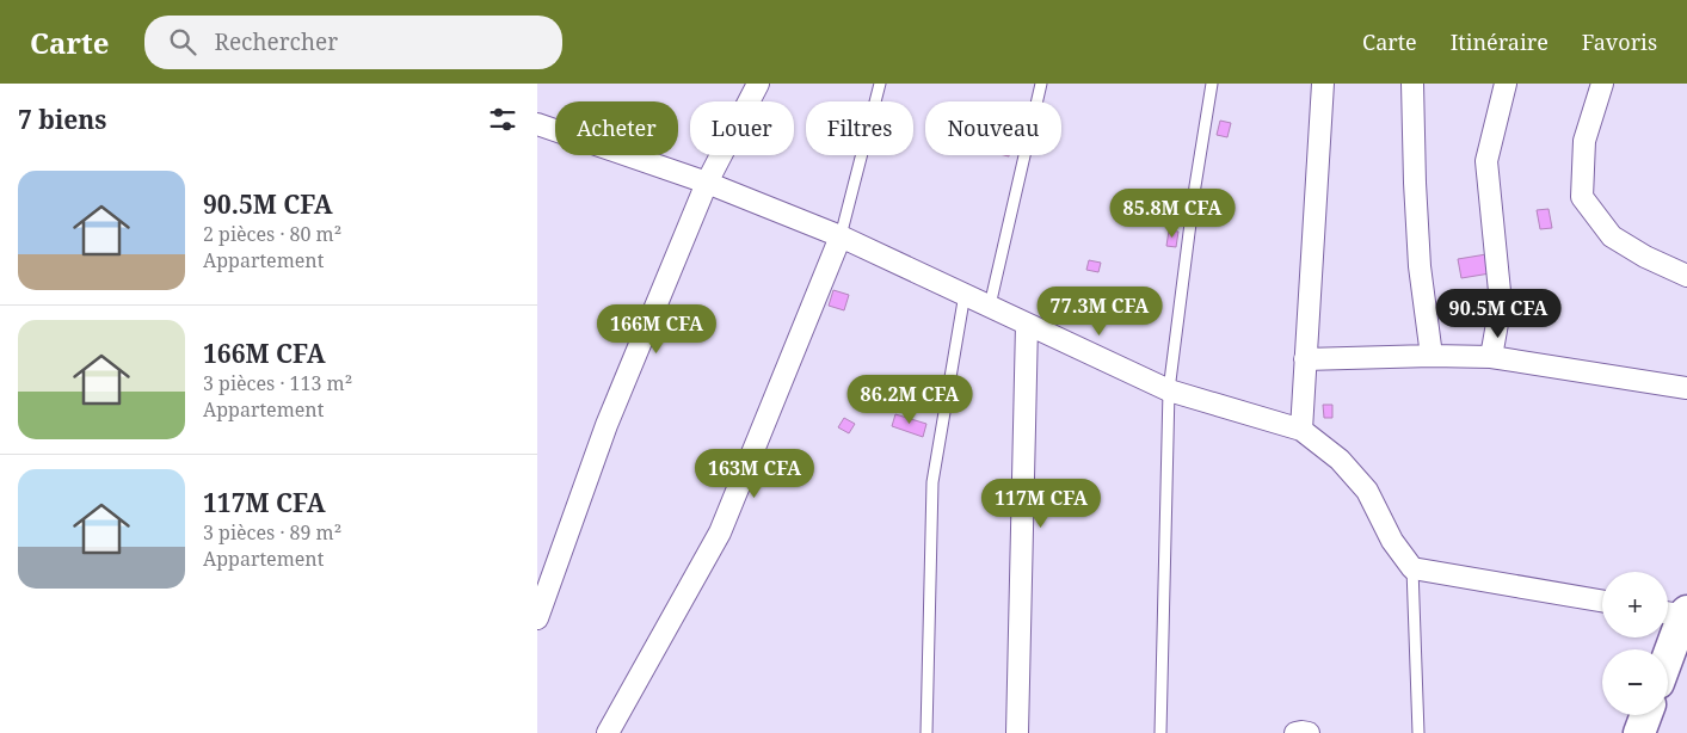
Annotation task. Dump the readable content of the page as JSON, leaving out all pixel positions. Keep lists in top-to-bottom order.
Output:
{
  "page": {
    "header": "Carte",
    "search": "Rechercher",
    "nav": ["Carte", "Itinéraire", "Favoris"],
    "heading": "7 biens",
    "chip": [
      "Acheter",
      "Louer",
      "Filtres",
      "Nouveau"
    ],
    "list": [
      {
        "name": "90.5M CFA",
        "note": "2 pièces · 80 m² · Appartement"
      },
      {
        "name": "166M CFA",
        "note": "3 pièces · 113 m² · Appartement"
      },
      {
        "name": "117M CFA",
        "note": "3 pièces · 89 m² · Appartement"
      }
    ],
    "price": [
      "85.8M CFA",
      "77.3M CFA",
      "90.5M CFA",
      "166M CFA",
      "86.2M CFA",
      "163M CFA",
      "117M CFA"
    ],
    "map_buttons": ["+", "−"]
  }
}
